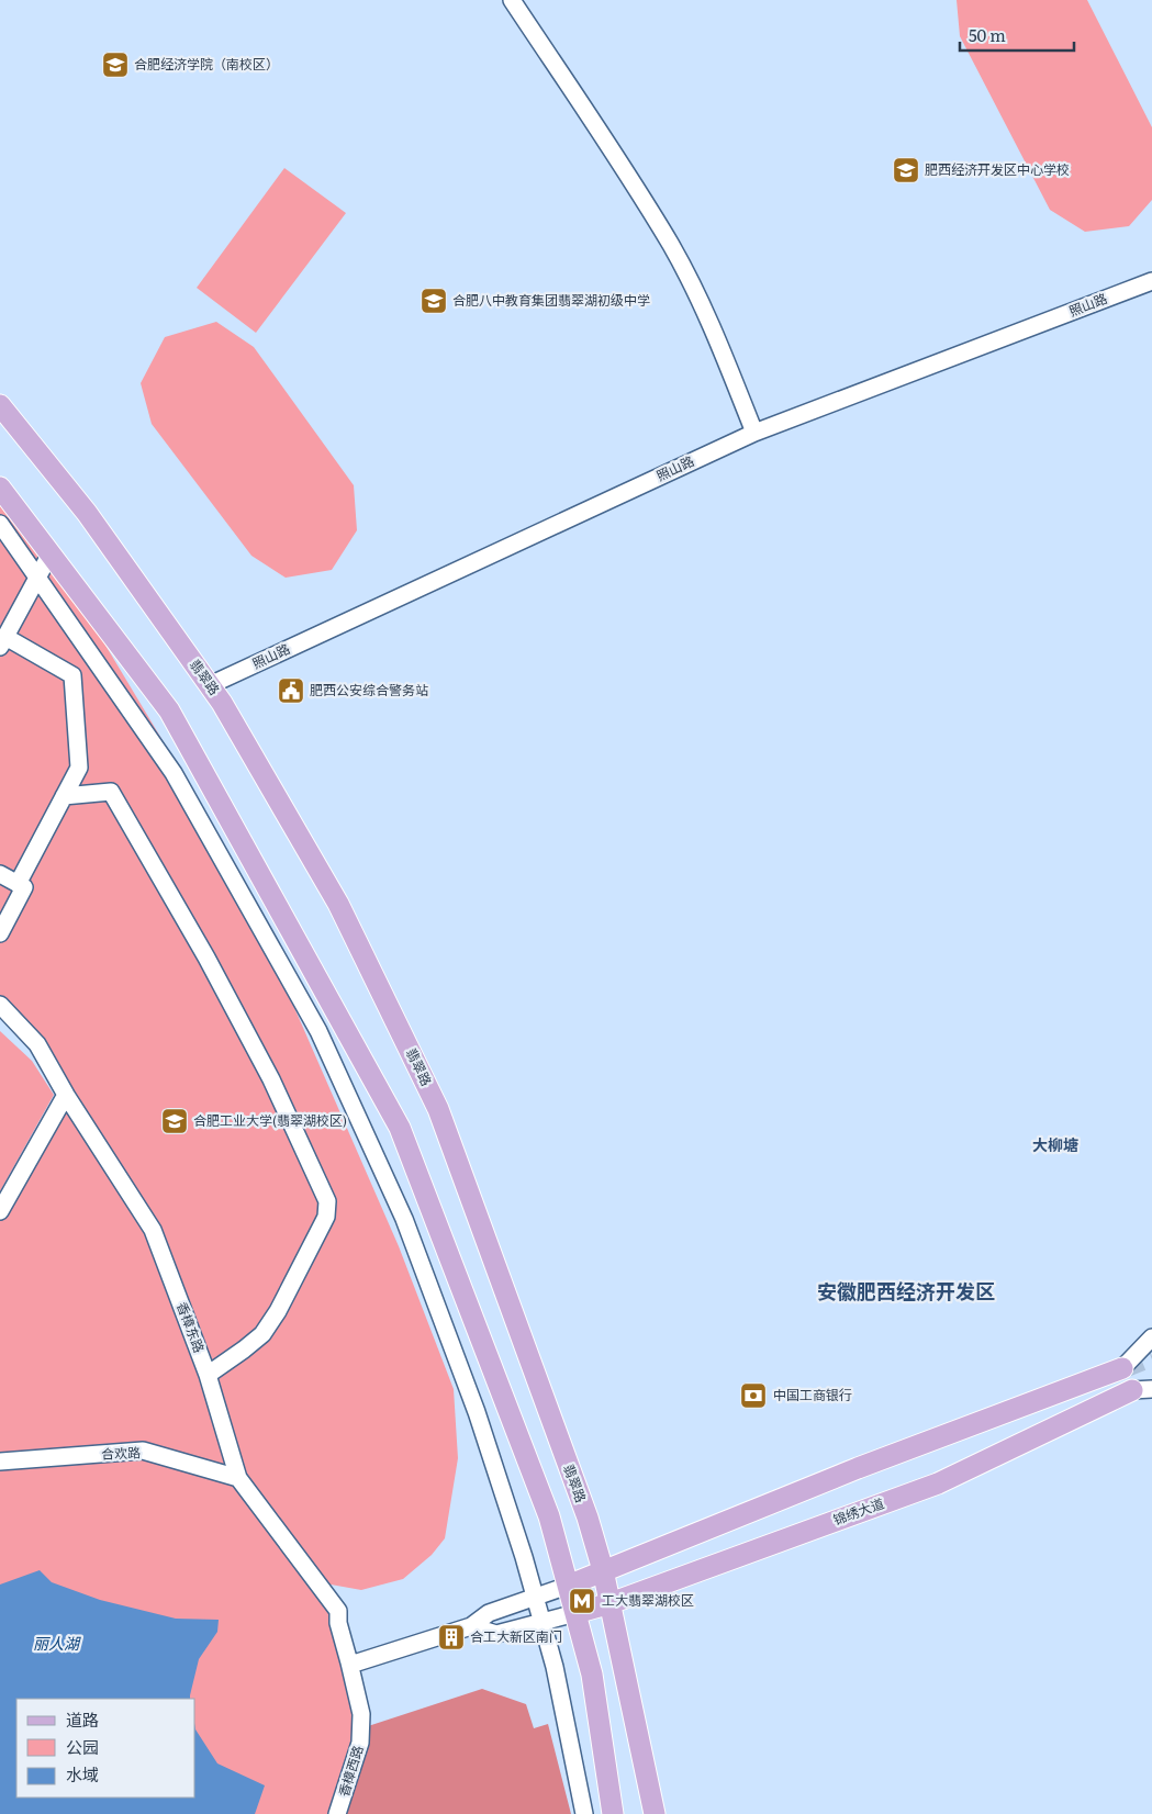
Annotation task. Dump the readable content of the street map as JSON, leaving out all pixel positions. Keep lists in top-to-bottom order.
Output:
{
  "streets": {
    "main road": ["翡翠路", "锦绣大道"],
    "street": [
      "照山路",
      "香樟东路",
      "合欢路",
      "香樟西路"
    ]
  },
  "crossings": [
    ["照山路", "翡翠路"],
    ["翡翠路", "锦绣大道"],
    ["香樟东路", "合欢路"],
    ["香樟东路", "香樟西路"]
  ],
  "districts": ["大柳塘", "安徽肥西经济开发区"],
  "water": ["丽人湖"],
  "places": {
    "school or university": [
      "合肥经济学院（南校区）",
      "肥西经济开发区中心学校",
      "合肥八中教育集团翡翠湖初级中学",
      "合肥工业大学(翡翠湖校区)"
    ],
    "public building": ["肥西公安综合警务站"],
    "bank": ["中国工商银行"],
    "metro station": ["工大翡翠湖校区"],
    "building": ["合工大新区南门"]
  },
  "legend": ["道路", "公园", "水域"],
  "scale_bar": "50 m"
}
